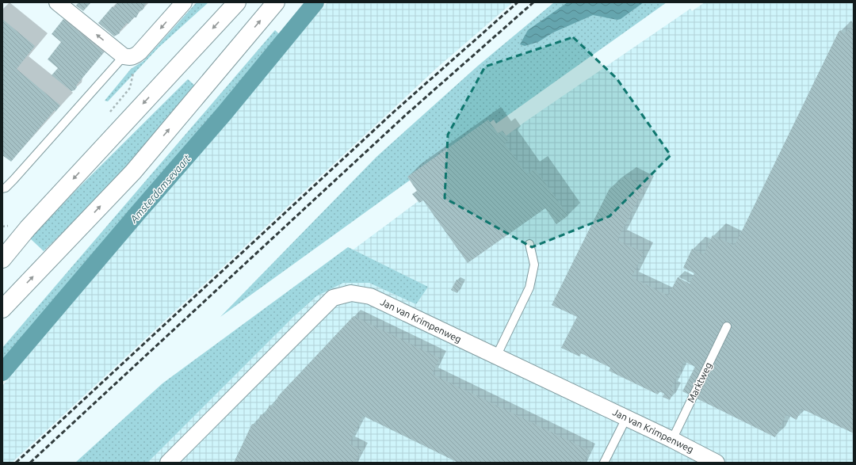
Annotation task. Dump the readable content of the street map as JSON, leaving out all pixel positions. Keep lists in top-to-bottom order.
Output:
{
  "streets": {
    "street": ["Jan van Krimpenweg"],
    "lane": ["Marktweg"]
  },
  "crossings": [
    ["Jan van Krimpenweg", "Marktweg"]
  ],
  "water": ["Amsterdamsevaart"]
}
